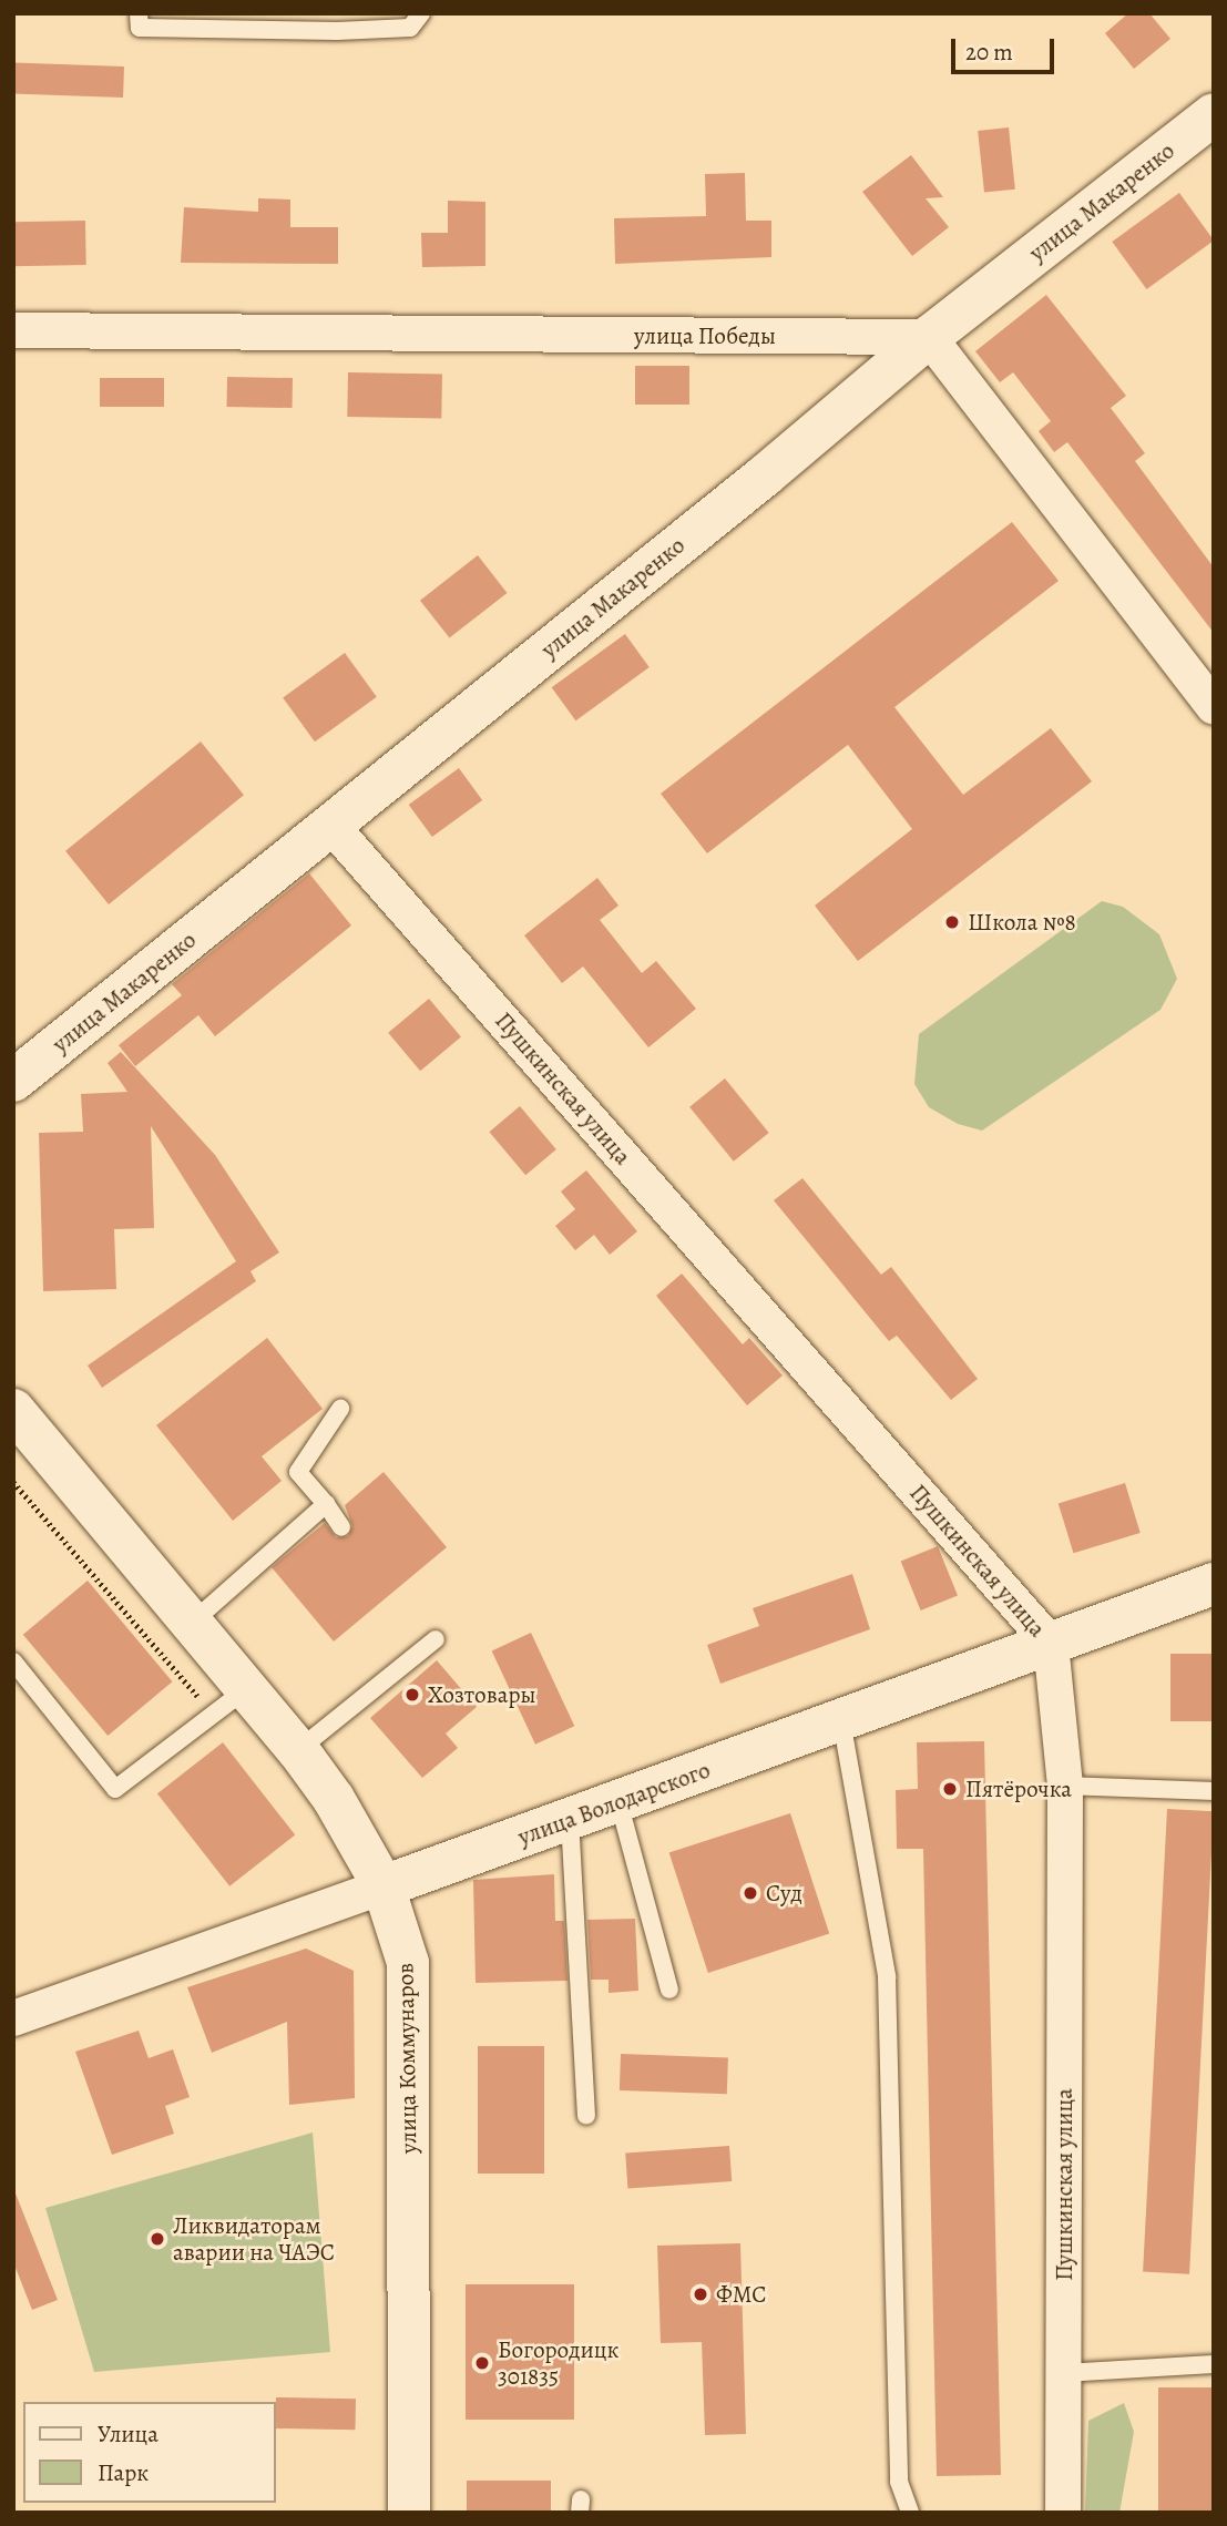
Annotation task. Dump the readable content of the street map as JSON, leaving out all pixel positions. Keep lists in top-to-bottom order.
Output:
{
  "streets": {
    "main road": ["улица Макаренко", "улица Володарского", "улица Коммунаров"],
    "street": ["улица Победы", "Пушкинская улица"]
  },
  "crossings": [
    ["улица Макаренко", "улица Победы"],
    ["улица Макаренко", "Пушкинская улица"],
    ["Пушкинская улица", "улица Володарского"],
    ["улица Володарского", "улица Коммунаров"]
  ],
  "places": [
    "Школа №8",
    "Хозтовары",
    "Пятёрочка",
    "Суд",
    "Ликвидаторам аварии на ЧАЭС",
    "ФМС",
    "Богородицк 301835"
  ],
  "legend": ["Улица", "Парк"],
  "scale_bar": "20 m"
}
